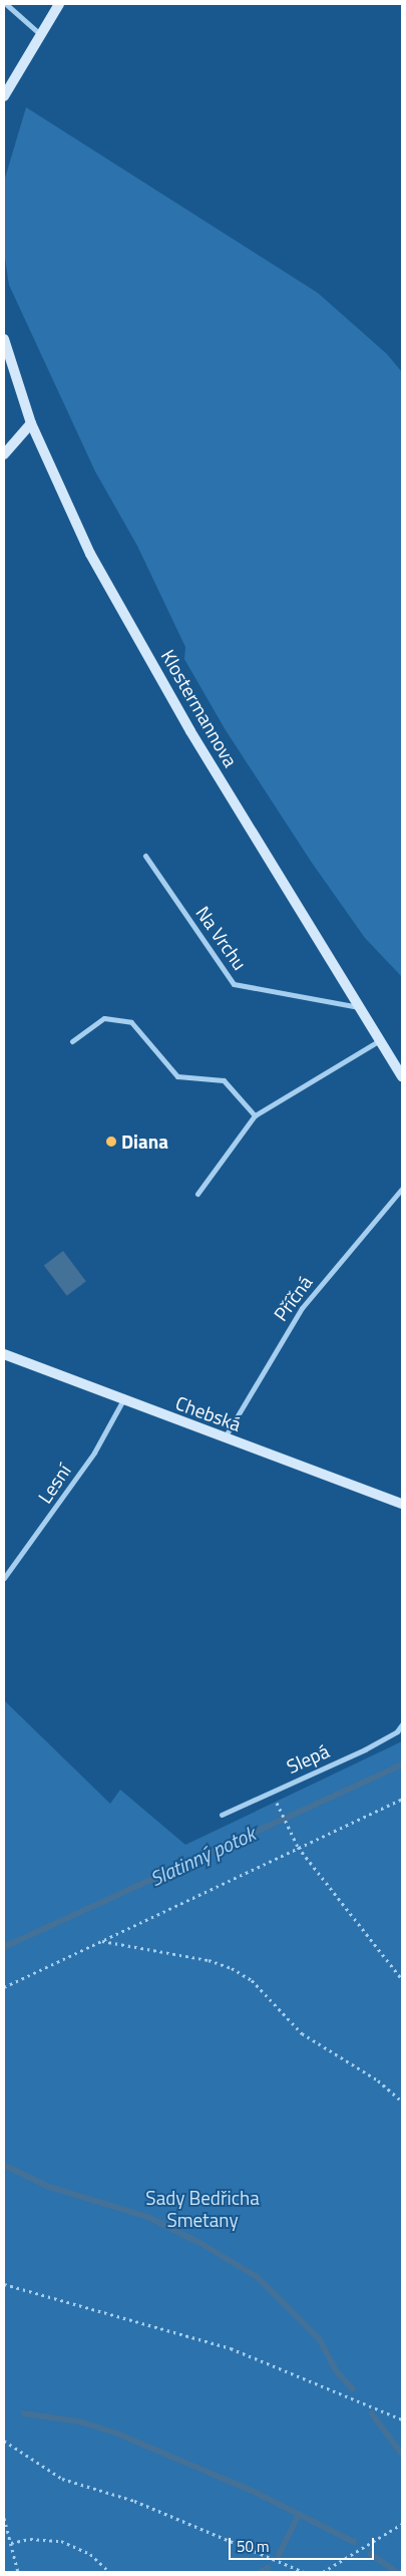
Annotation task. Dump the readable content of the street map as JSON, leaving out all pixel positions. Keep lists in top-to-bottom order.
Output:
{
  "streets": {
    "street": [
      "Klostermannova",
      "Na Vrchu",
      "Příčná",
      "Chebská",
      "Lesní",
      "Slepá"
    ]
  },
  "crossings": [
    ["Klostermannova", "Na Vrchu"],
    ["Příčná", "Chebská"],
    ["Chebská", "Lesní"]
  ],
  "water": ["Slatinný potok"],
  "parks": ["Sady Bedřicha Smetany"],
  "places": ["Diana"],
  "scale_bar": "50 m"
}
